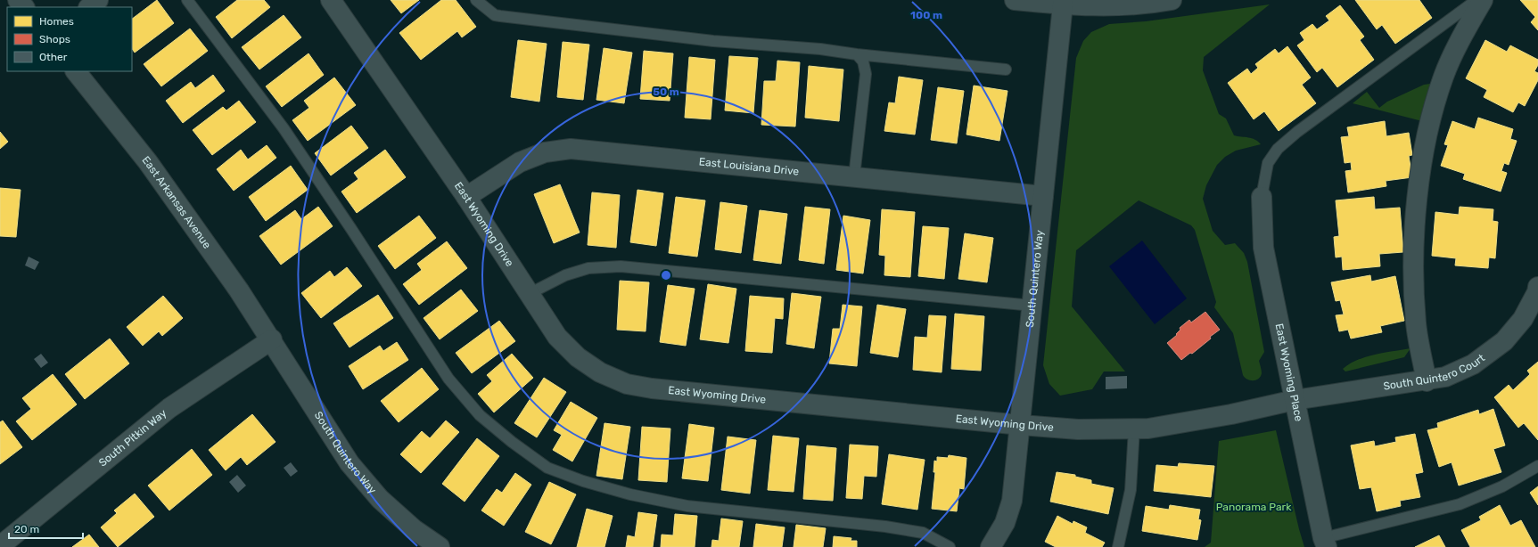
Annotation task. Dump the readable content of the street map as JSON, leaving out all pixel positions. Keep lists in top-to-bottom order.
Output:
{
  "streets": {
    "street": [
      "East Louisiana Drive",
      "East Arkansas Avenue",
      "East Wyoming Drive",
      "South Quintero Way",
      "South Quintero Court",
      "East Wyoming Place",
      "South Pitkin Way"
    ]
  },
  "crossings": [
    ["East Louisiana Drive", "East Wyoming Drive"],
    ["East Louisiana Drive", "South Quintero Way"],
    ["East Arkansas Avenue", "South Quintero Way"],
    ["East Arkansas Avenue", "South Pitkin Way"],
    ["East Wyoming Drive", "South Quintero Way"],
    ["East Wyoming Drive", "South Quintero Court"],
    ["East Wyoming Drive", "East Wyoming Place"],
    ["South Quintero Way", "South Pitkin Way"],
    ["South Quintero Court", "East Wyoming Place"]
  ],
  "parks": ["Panorama Park"],
  "legend": ["Homes", "Shops", "Other"],
  "scale_bar": "20 m",
  "rings": ["100 m", "50 m"]
}
